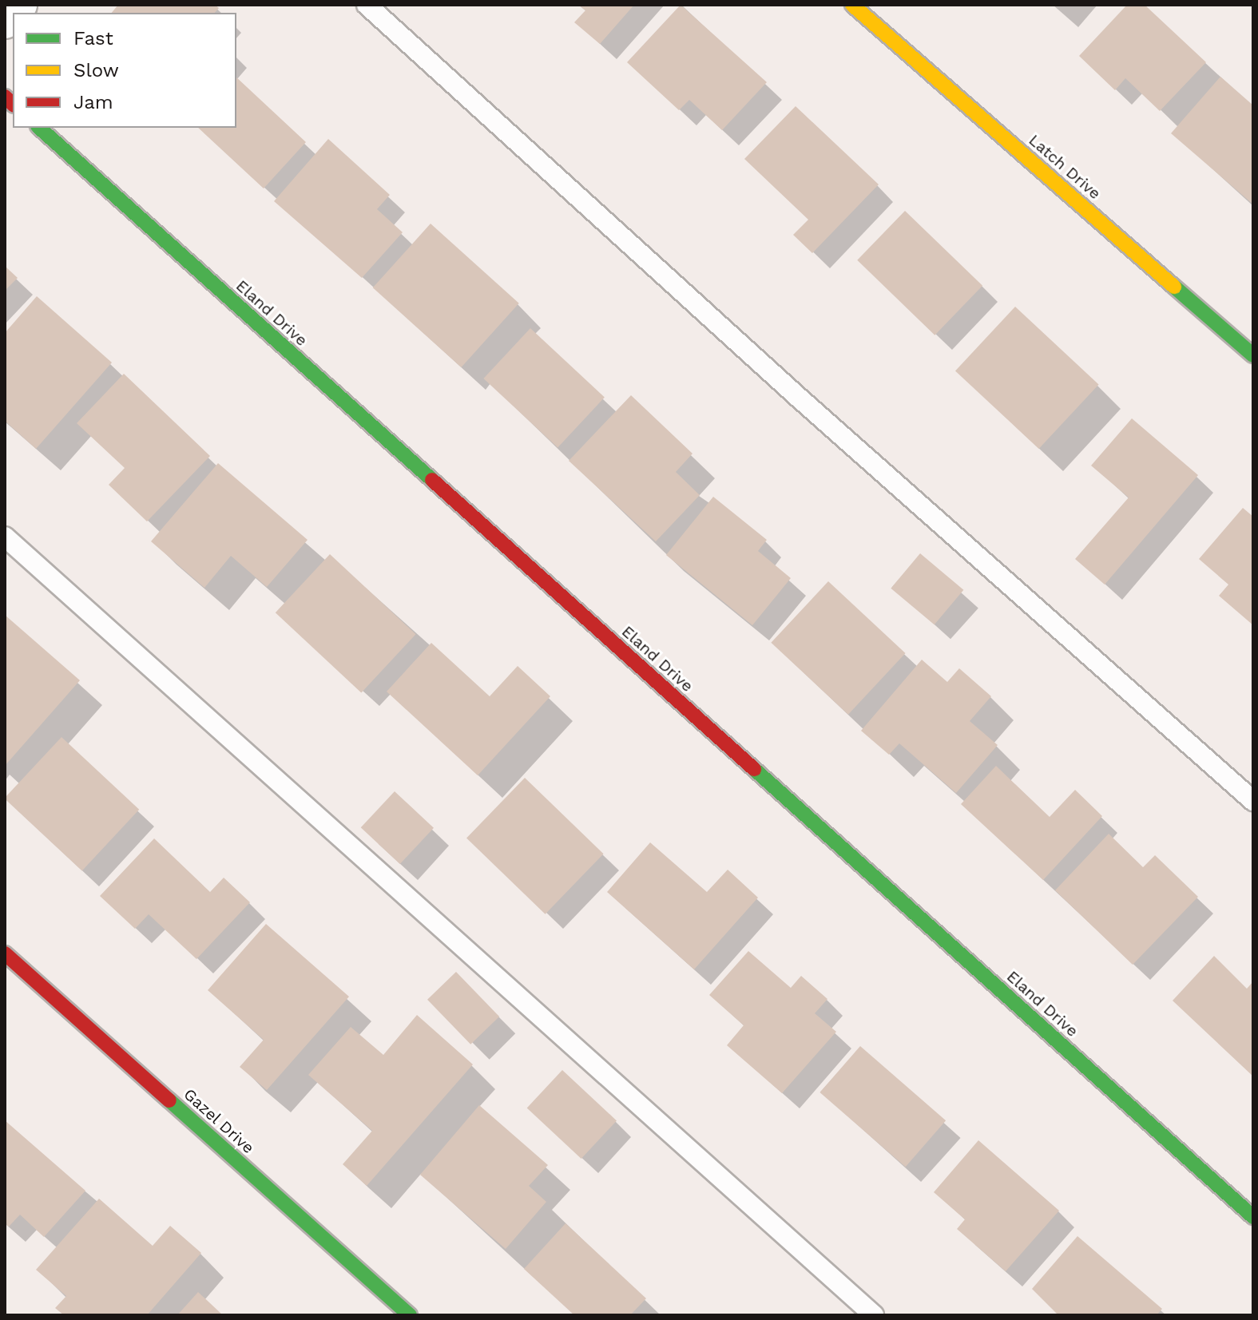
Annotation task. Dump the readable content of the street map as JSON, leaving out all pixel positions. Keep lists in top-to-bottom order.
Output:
{
  "streets": {
    "street": ["Latch Drive", "Eland Drive", "Gazel Drive"]
  },
  "legend": ["Fast", "Slow", "Jam"]
}
